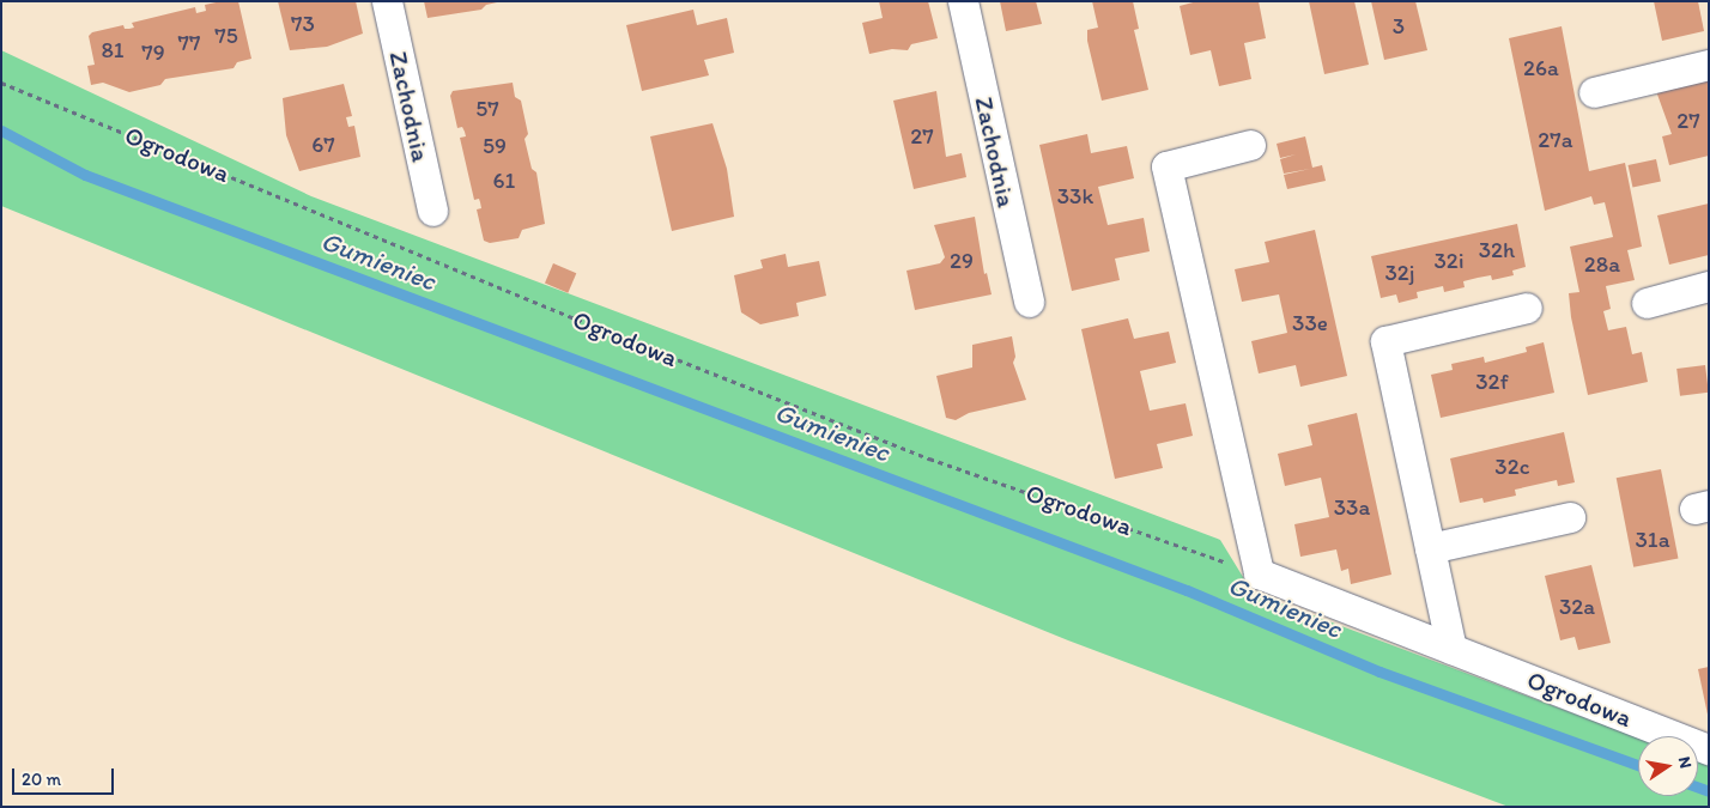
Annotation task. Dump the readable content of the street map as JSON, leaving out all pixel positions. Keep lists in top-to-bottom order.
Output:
{
  "streets": {
    "street": ["Zachodnia", "Ogrodowa"]
  },
  "water": ["Gumieniec"],
  "house_numbers": [
    "73",
    "3",
    "75",
    "77",
    "81",
    "79",
    "26a",
    "57",
    "27",
    "27",
    "27a",
    "67",
    "59",
    "61",
    "33k",
    "32h",
    "29",
    "32i",
    "28a",
    "32j",
    "33e",
    "32f",
    "32c",
    "33a",
    "31a",
    "32a"
  ],
  "scale_bar": "20 m",
  "north": "right"
}
